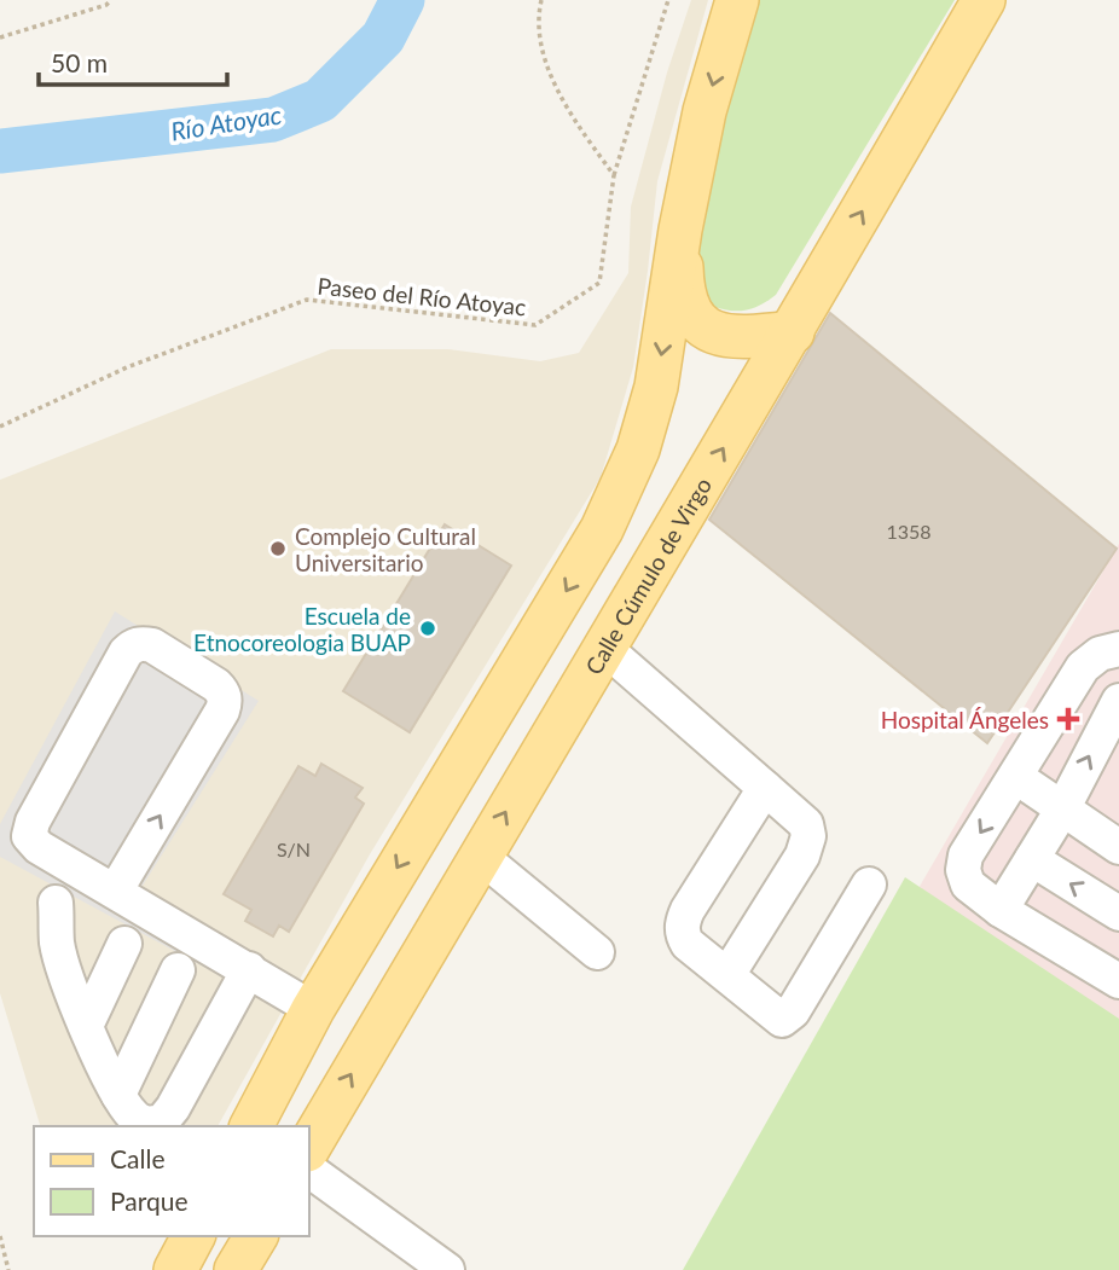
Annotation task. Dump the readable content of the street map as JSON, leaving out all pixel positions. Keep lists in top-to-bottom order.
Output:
{
  "streets": {
    "main road": ["Calle Cúmulo de Virgo"],
    "path": ["Paseo del Río Atoyac"]
  },
  "water": ["Río Atoyac"],
  "places": {
    "other": ["Complejo Cultural Universitario", "Escuela de Etnocoreologia BUAP"],
    "health": ["Hospital Ángeles"]
  },
  "house_numbers": ["1358", "S/N"],
  "legend": ["Calle", "Parque"],
  "scale_bar": "50 m"
}
